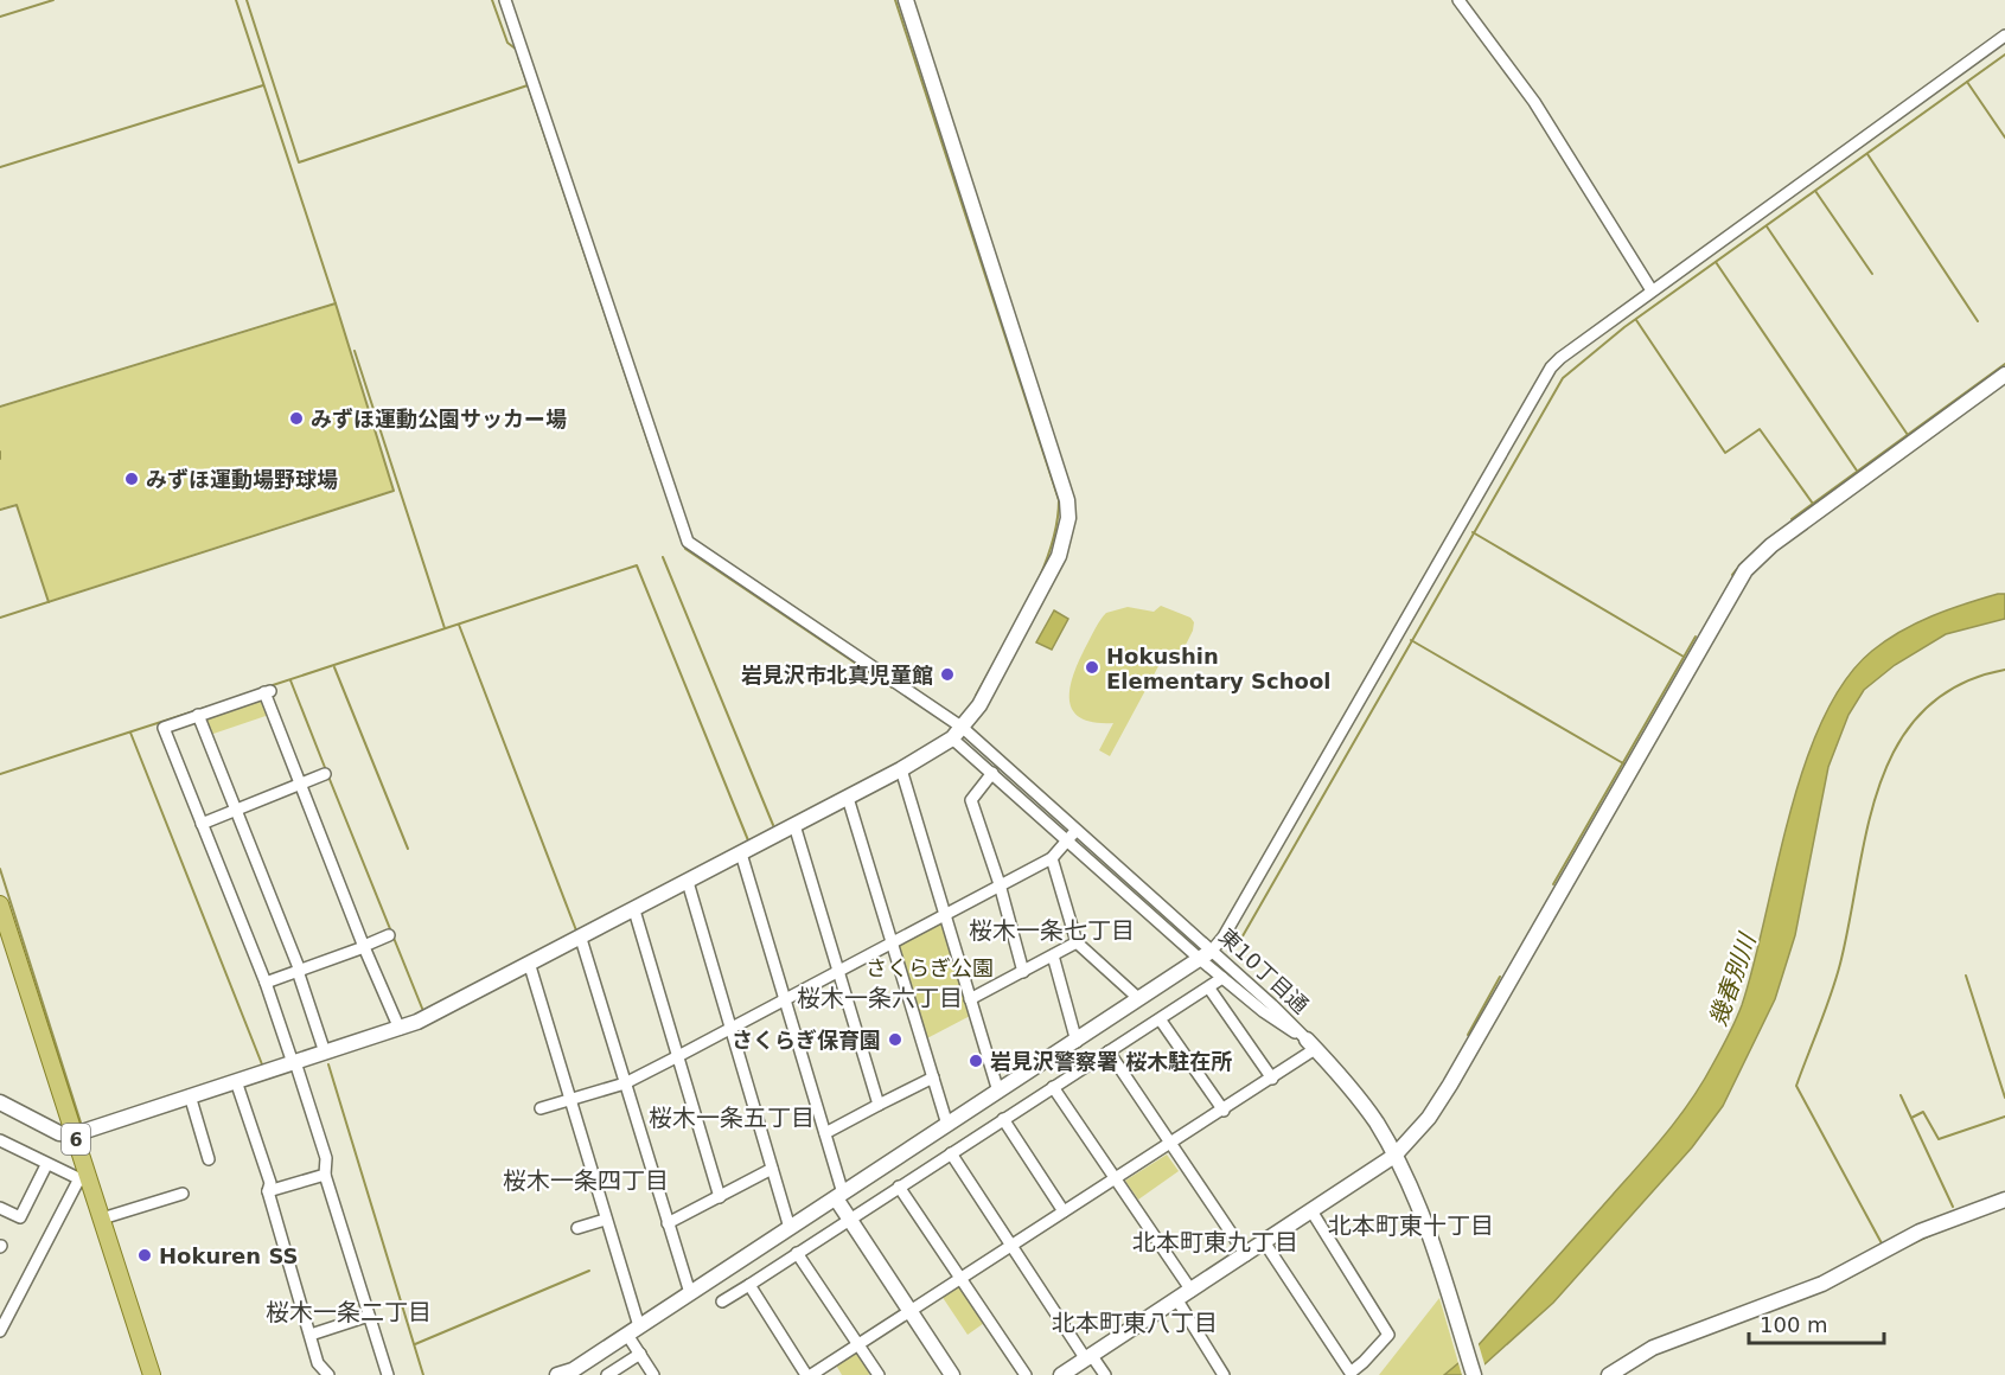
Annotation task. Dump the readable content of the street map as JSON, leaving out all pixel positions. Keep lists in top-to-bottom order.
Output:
{
  "streets": {
    "main road": ["6"],
    "street": ["東10丁目通"]
  },
  "districts": [
    "桜木一条七丁目",
    "桜木一条六丁目",
    "桜木一条五丁目",
    "桜木一条四丁目",
    "北本町東十丁目",
    "北本町東九丁目",
    "桜木一条二丁目",
    "北本町東八丁目"
  ],
  "water": ["幾春別川"],
  "parks": ["さくらぎ公園"],
  "places": [
    "みずほ運動公園サッカー場",
    "みずほ運動場野球場",
    "Hokushin Elementary School",
    "岩見沢市北真児童館",
    "さくらぎ保育園",
    "岩見沢警察署 桜木駐在所",
    "Hokuren SS"
  ],
  "scale_bar": "100 m"
}
